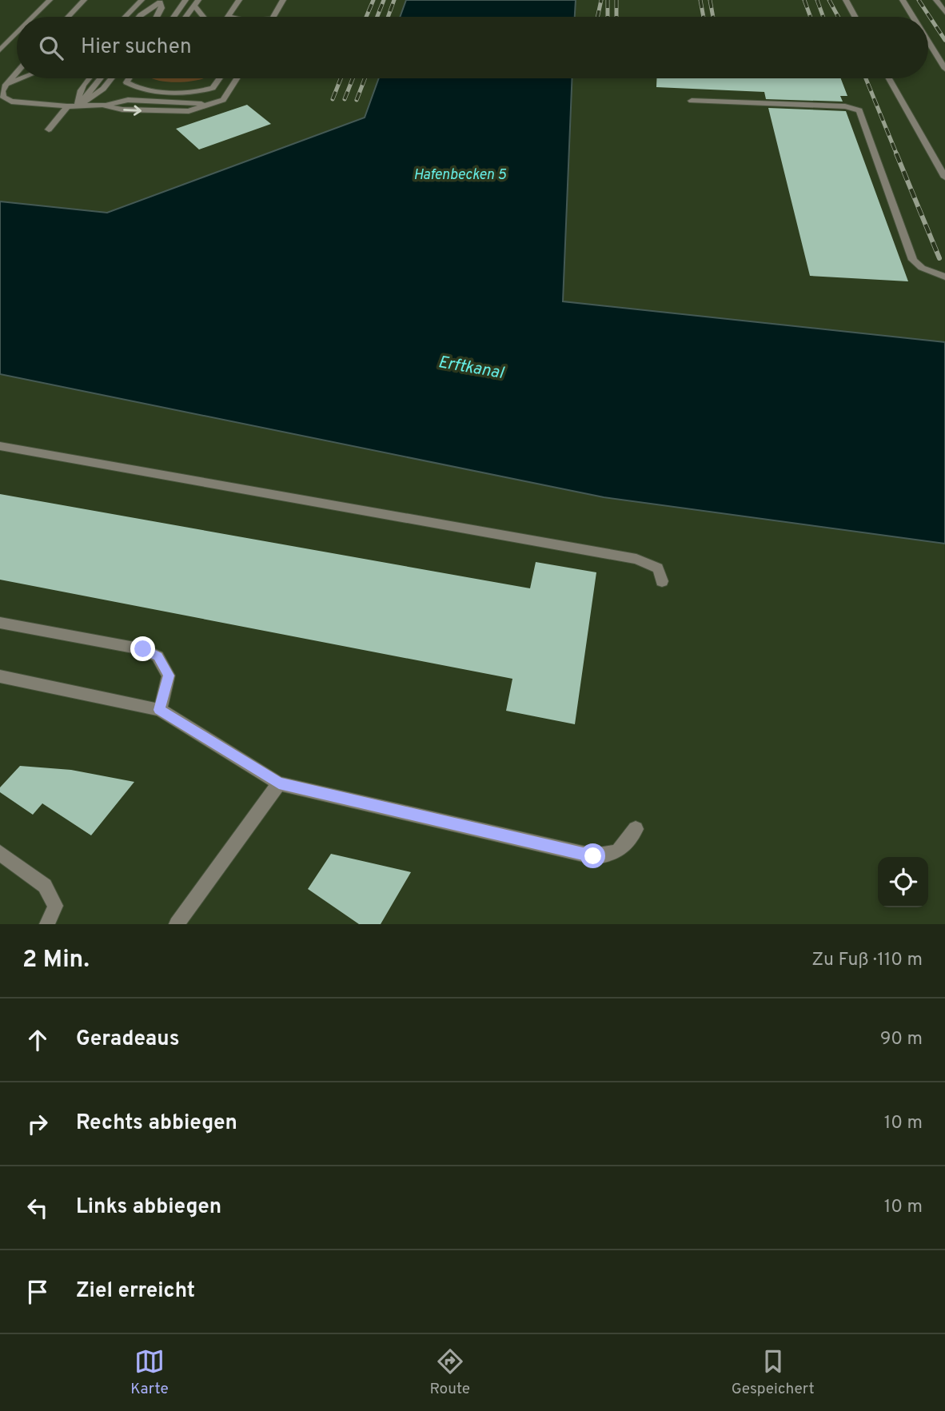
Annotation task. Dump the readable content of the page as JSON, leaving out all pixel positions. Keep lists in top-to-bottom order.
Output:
{
  "water": ["Hafenbecken 5", "Erftkanal"],
  "page": {
    "search": "Hier suchen",
    "heading": ["2 Min.", "Zu Fuß · 110 m"],
    "list": [
      ["Geradeaus", "90 m"],
      ["Rechts abbiegen", "10 m"],
      ["Links abbiegen", "10 m"],
      "Ziel erreicht"
    ],
    "nav": ["Karte", "Route", "Gespeichert"]
  }
}
